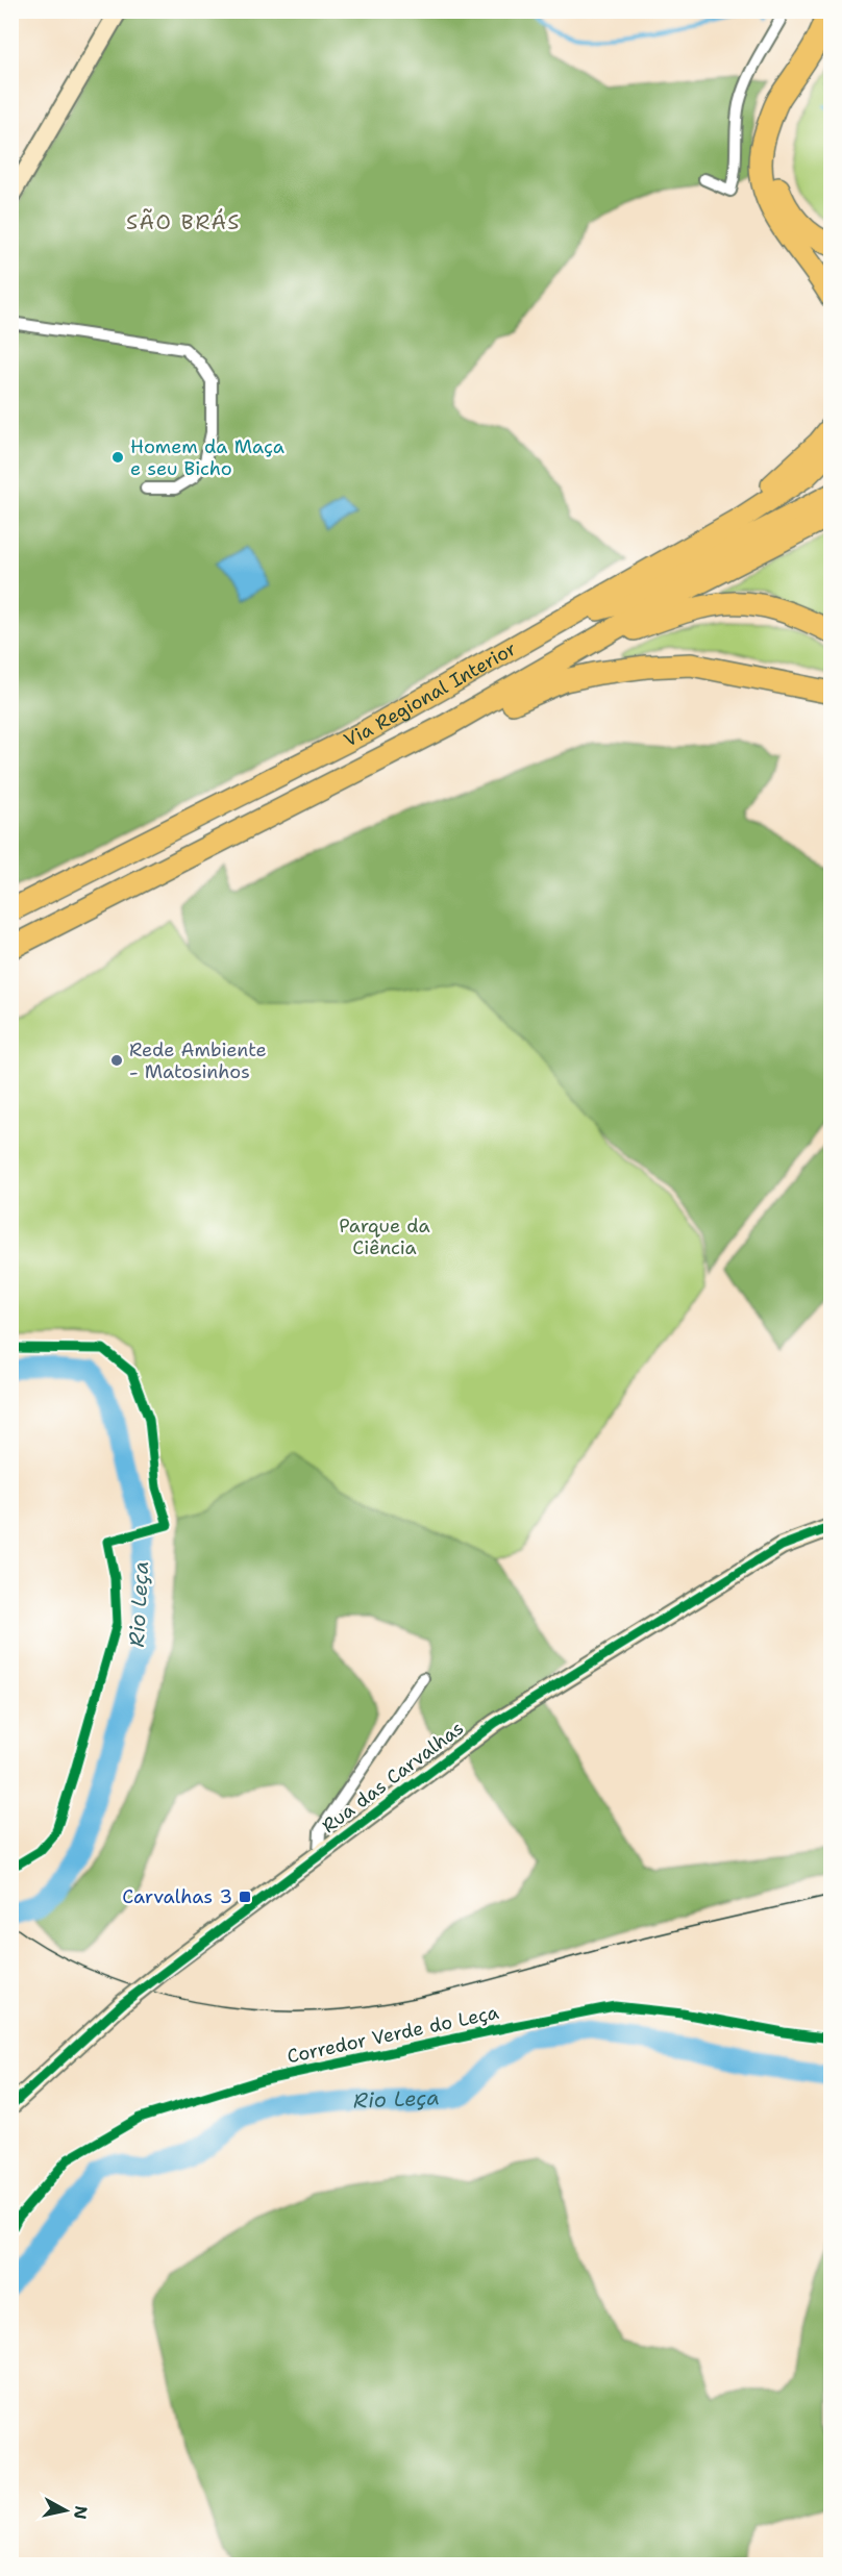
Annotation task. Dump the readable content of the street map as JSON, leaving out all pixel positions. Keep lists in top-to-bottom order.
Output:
{
  "streets": {
    "highway": ["Via Regional Interior"],
    "street": ["Rua das Carvalhas"],
    "cycle path": ["Corredor Verde do Leça"]
  },
  "districts": ["SÃO BRÁS"],
  "water": ["Rio Leça"],
  "parks": ["Parque da Ciência"],
  "places": {
    "other": ["Homem da Maça e seu Bicho", "Rede Ambiente - Matosinhos"],
    "transit": ["Carvalhas 3"]
  },
  "north": "right"
}
